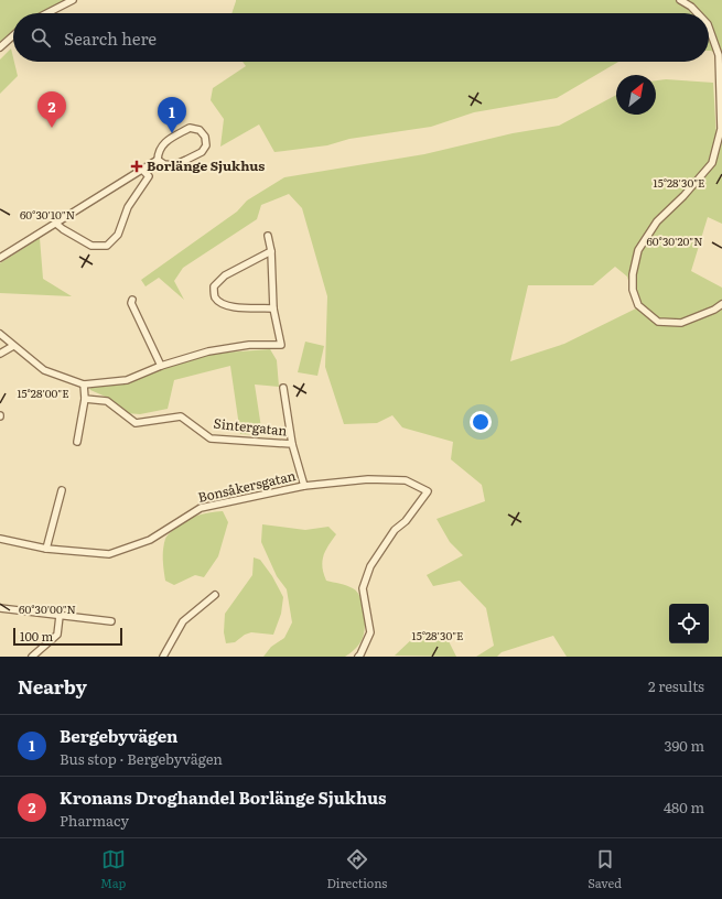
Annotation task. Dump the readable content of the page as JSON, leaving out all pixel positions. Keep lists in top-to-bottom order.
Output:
{
  "streets": {
    "street": ["Sintergatan", "Bonsåkersgatan"]
  },
  "crossings": [
    ["Sintergatan", "Bonsåkersgatan"]
  ],
  "places": {
    "health": ["Borlänge Sjukhus"]
  },
  "scale_bar": "100 m",
  "north": "top right",
  "page": {
    "search": "Search here",
    "pins": ["2", "1"],
    "scale": "100 m",
    "heading": ["Nearby", "2 results"],
    "list": [
      {
        "mark": "1",
        "name": "Bergebyvägen",
        "note": "Bus stop · Bergebyvägen",
        "value": "390 m"
      },
      {
        "mark": "2",
        "name": "Kronans Droghandel Borlänge Sjukhus",
        "note": "Pharmacy",
        "value": "480 m"
      }
    ],
    "nav": ["Map", "Directions", "Saved"]
  },
  "coordinates": [
    "15°28'30\"E",
    "60°30'10\"N",
    "60°30'20\"N",
    "15°28'00\"E",
    "60°30'00\"N"
  ]
}
